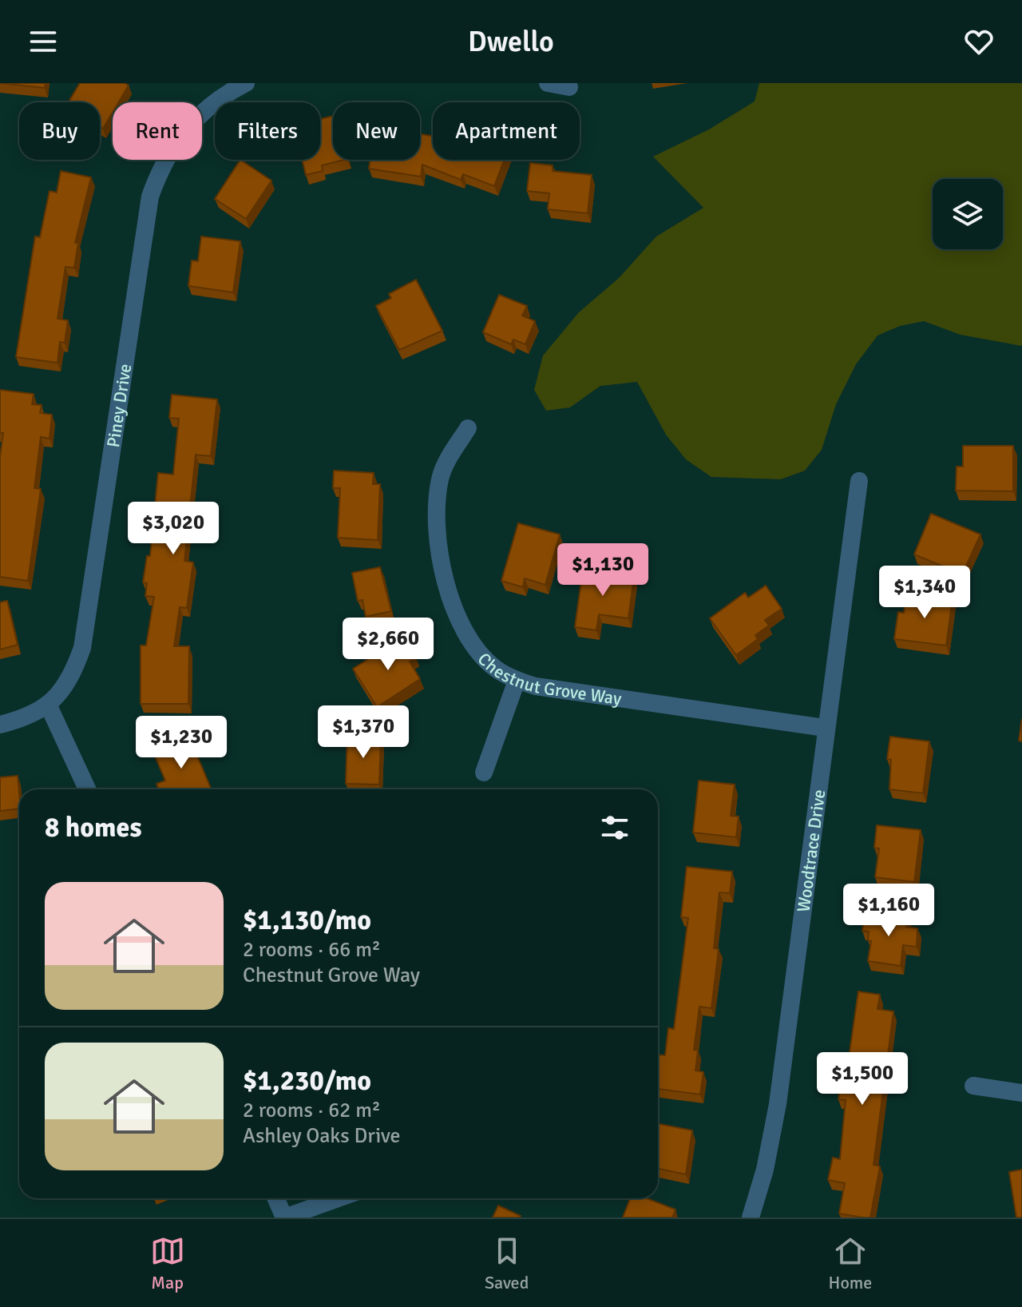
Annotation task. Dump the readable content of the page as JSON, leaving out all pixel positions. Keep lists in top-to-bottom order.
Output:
{
  "streets": {
    "street": ["Piney Drive", "Chestnut Grove Way", "Woodtrace Drive"]
  },
  "crossings": [
    ["Chestnut Grove Way", "Woodtrace Drive"]
  ],
  "page": {
    "header": "Dwello",
    "chip": [
      "Buy",
      "Rent",
      "Filters",
      "New",
      "Apartment"
    ],
    "price": [
      "$3,020",
      "$1,130",
      "$1,340",
      "$2,660",
      "$1,370",
      "$1,230",
      "$1,160",
      "$1,500"
    ],
    "heading": "8 homes",
    "list": [
      {
        "name": "$1,130/mo",
        "note": "2 rooms · 66 m² · Chestnut Grove Way"
      },
      {
        "name": "$1,230/mo",
        "note": "2 rooms · 62 m² · Ashley Oaks Drive"
      }
    ],
    "tabs": ["Map", "Saved", "Home"]
  }
}
